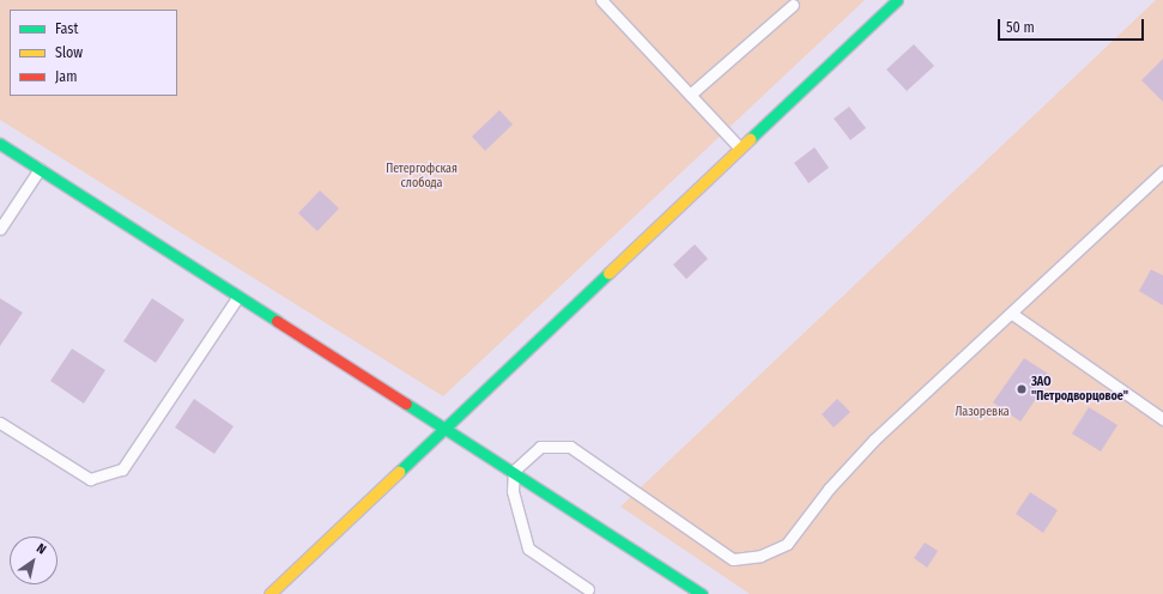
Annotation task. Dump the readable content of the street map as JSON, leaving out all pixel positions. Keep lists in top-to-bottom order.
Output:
{
  "parks": ["Петергофская слобода", "Лазоревка"],
  "places": ["ЗАО \"Петродворцовое\""],
  "legend": ["Fast", "Slow", "Jam"],
  "scale_bar": "50 m",
  "north": "top right"
}
